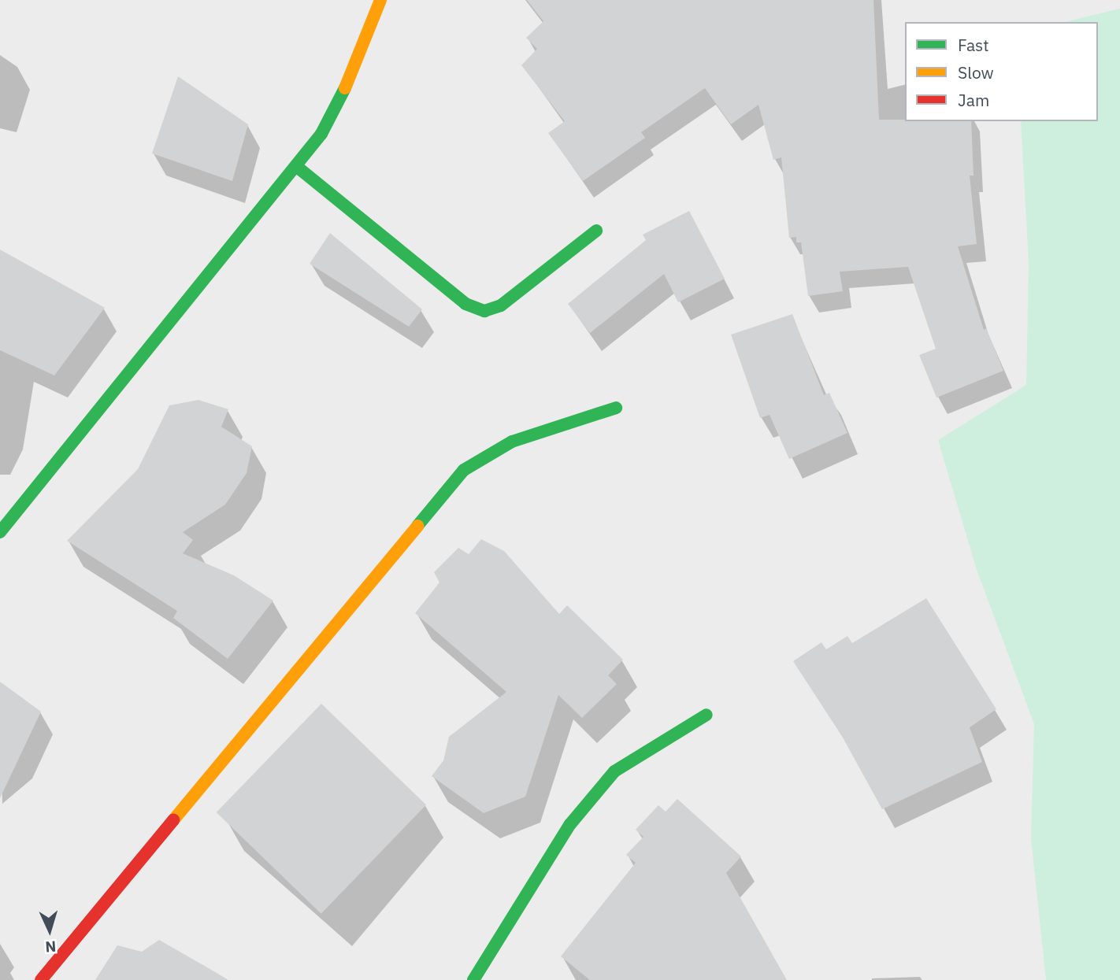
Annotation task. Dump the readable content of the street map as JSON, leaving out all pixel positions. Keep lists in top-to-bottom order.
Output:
{
  "legend": ["Fast", "Slow", "Jam"],
  "north": "bottom"
}
